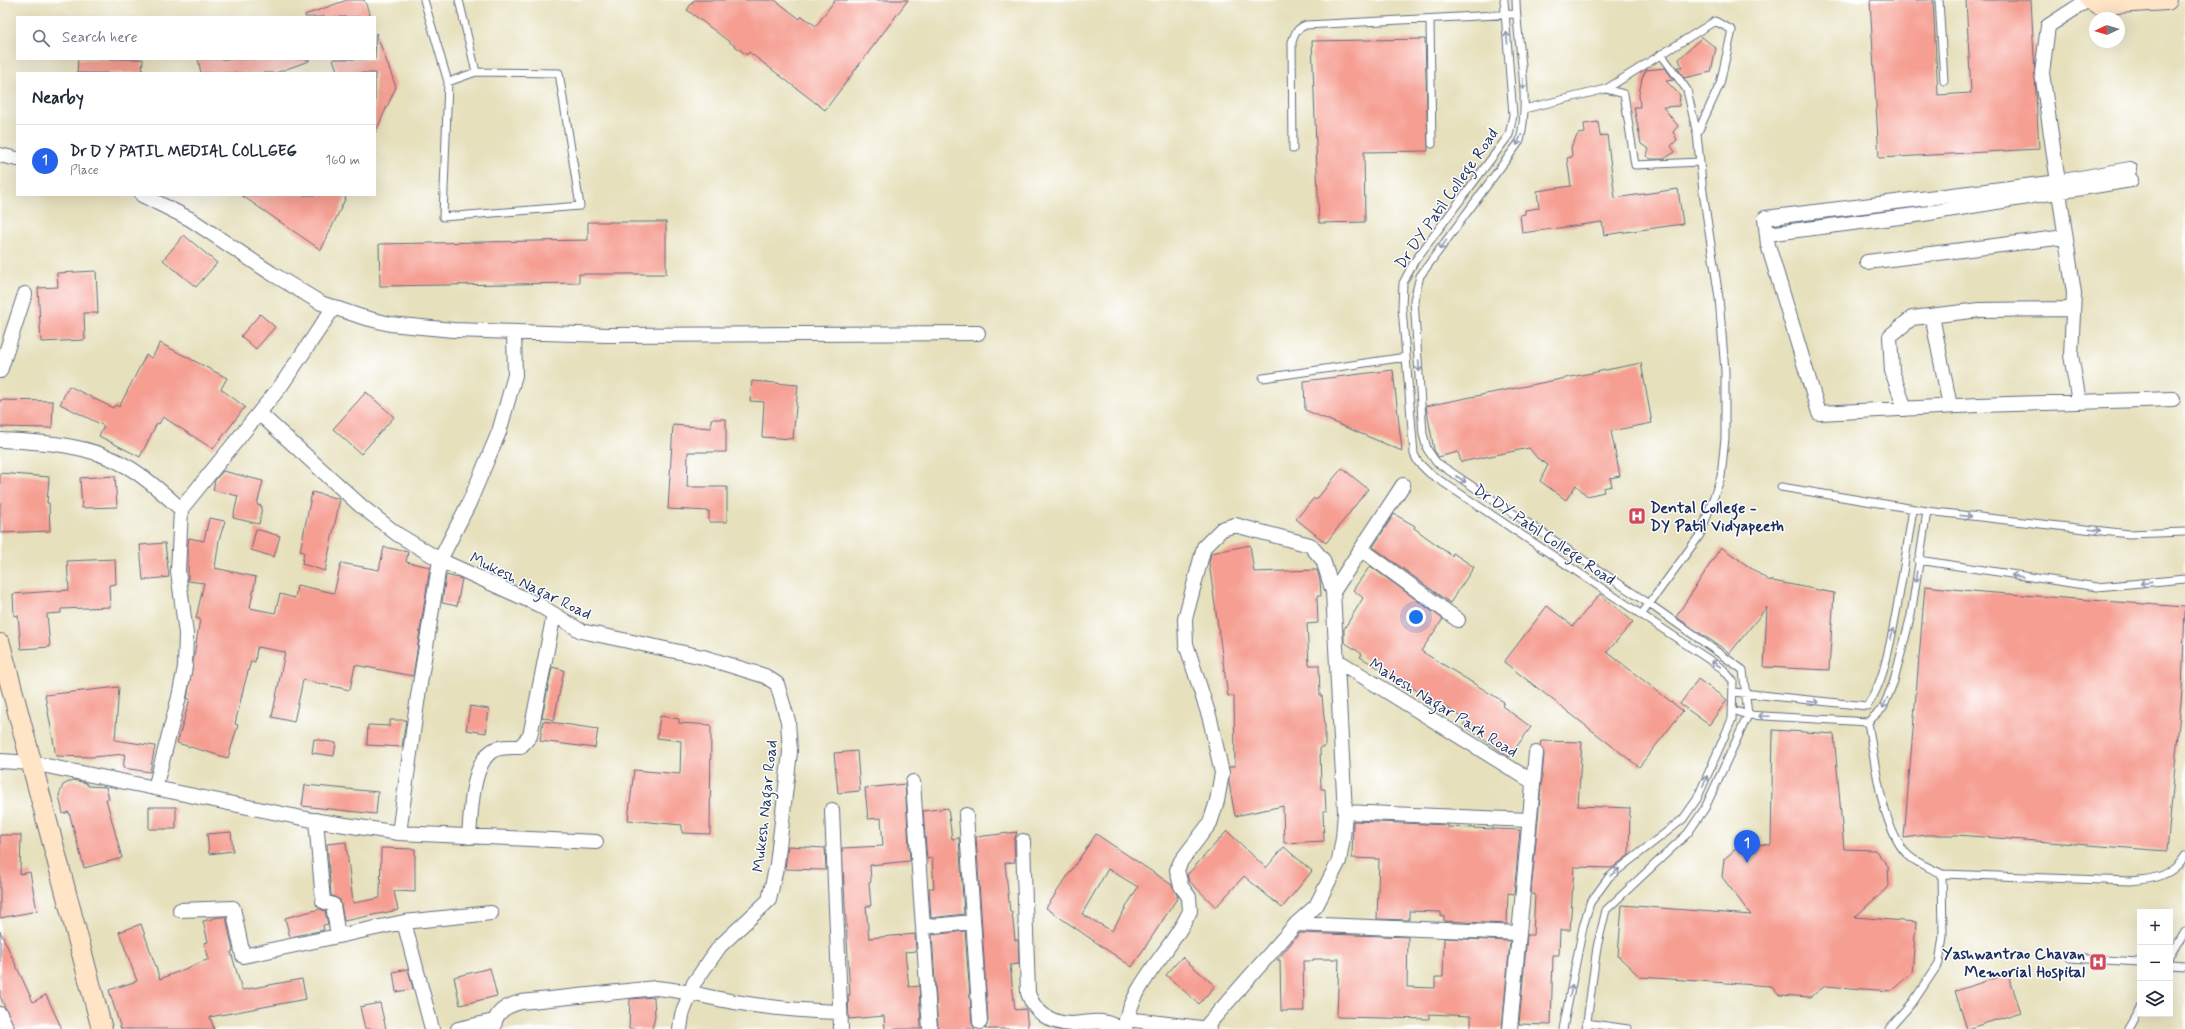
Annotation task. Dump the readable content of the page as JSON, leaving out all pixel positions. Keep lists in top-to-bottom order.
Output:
{
  "streets": {
    "street": ["Mukesh Nagar Road", "Mahesh Nagar Park Road"],
    "lane": ["Dr DY Patil College Road"]
  },
  "places": {
    "hospital": ["Dental College - DY Patil Vidyapeeth", "Yashwantrao Chavan Memorial Hospital"]
  },
  "north": "left",
  "page": {
    "search": "Search here",
    "heading": "Nearby",
    "list": [
      {
        "mark": "1",
        "name": "Dr D Y PATIL MEDIAL COLLGEG",
        "note": "Place",
        "value": "160 m"
      }
    ],
    "pins": "1",
    "map_buttons": ["+", "−"]
  }
}
